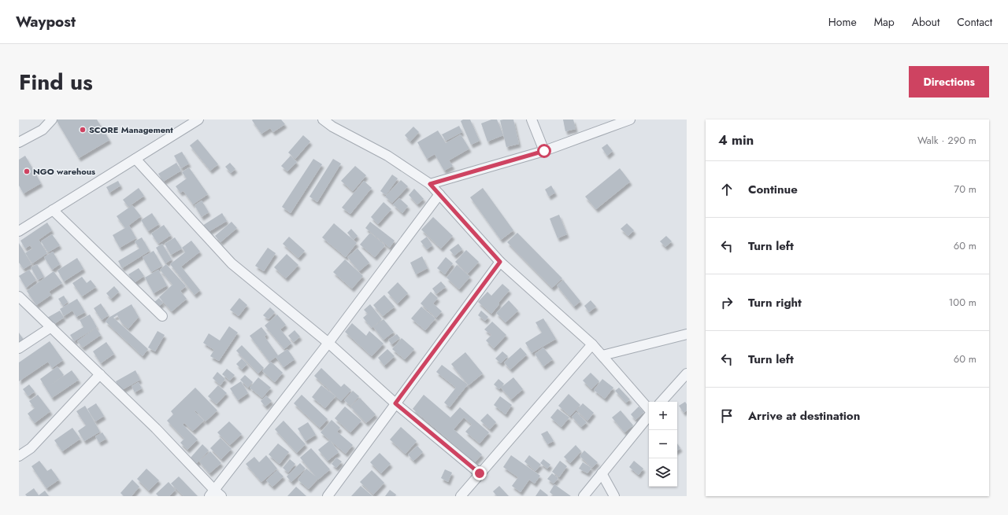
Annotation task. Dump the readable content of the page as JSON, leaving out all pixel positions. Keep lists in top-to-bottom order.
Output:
{
  "places": ["SCORE Management", "NGO warehous"],
  "page": {
    "header": "Waypost",
    "nav": [
      "Home",
      "Map",
      "About",
      "Contact"
    ],
    "title": "Find us",
    "buttons": "Directions",
    "heading": ["4 min", "Walk · 290 m"],
    "list": [
      ["Continue", "70 m"],
      ["Turn left", "60 m"],
      ["Turn right", "100 m"],
      ["Turn left", "60 m"],
      "Arrive at destination"
    ],
    "map_buttons": ["+", "−"]
  }
}
